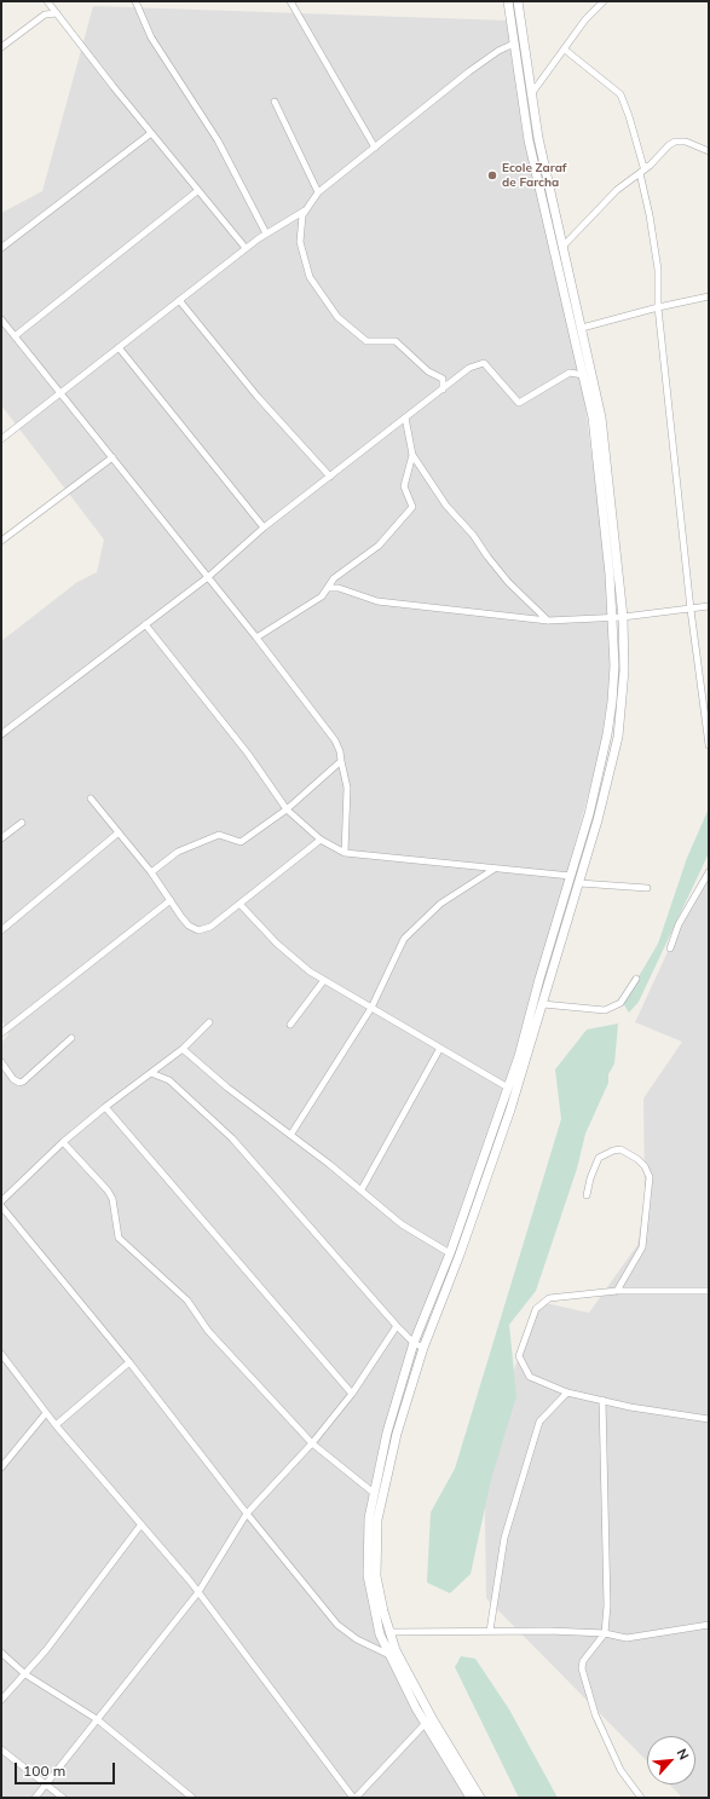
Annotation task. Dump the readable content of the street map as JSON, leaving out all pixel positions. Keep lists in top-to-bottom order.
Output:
{
  "places": ["Ecole Zaraf de Farcha"],
  "scale_bar": "100 m",
  "north": "top right"
}
